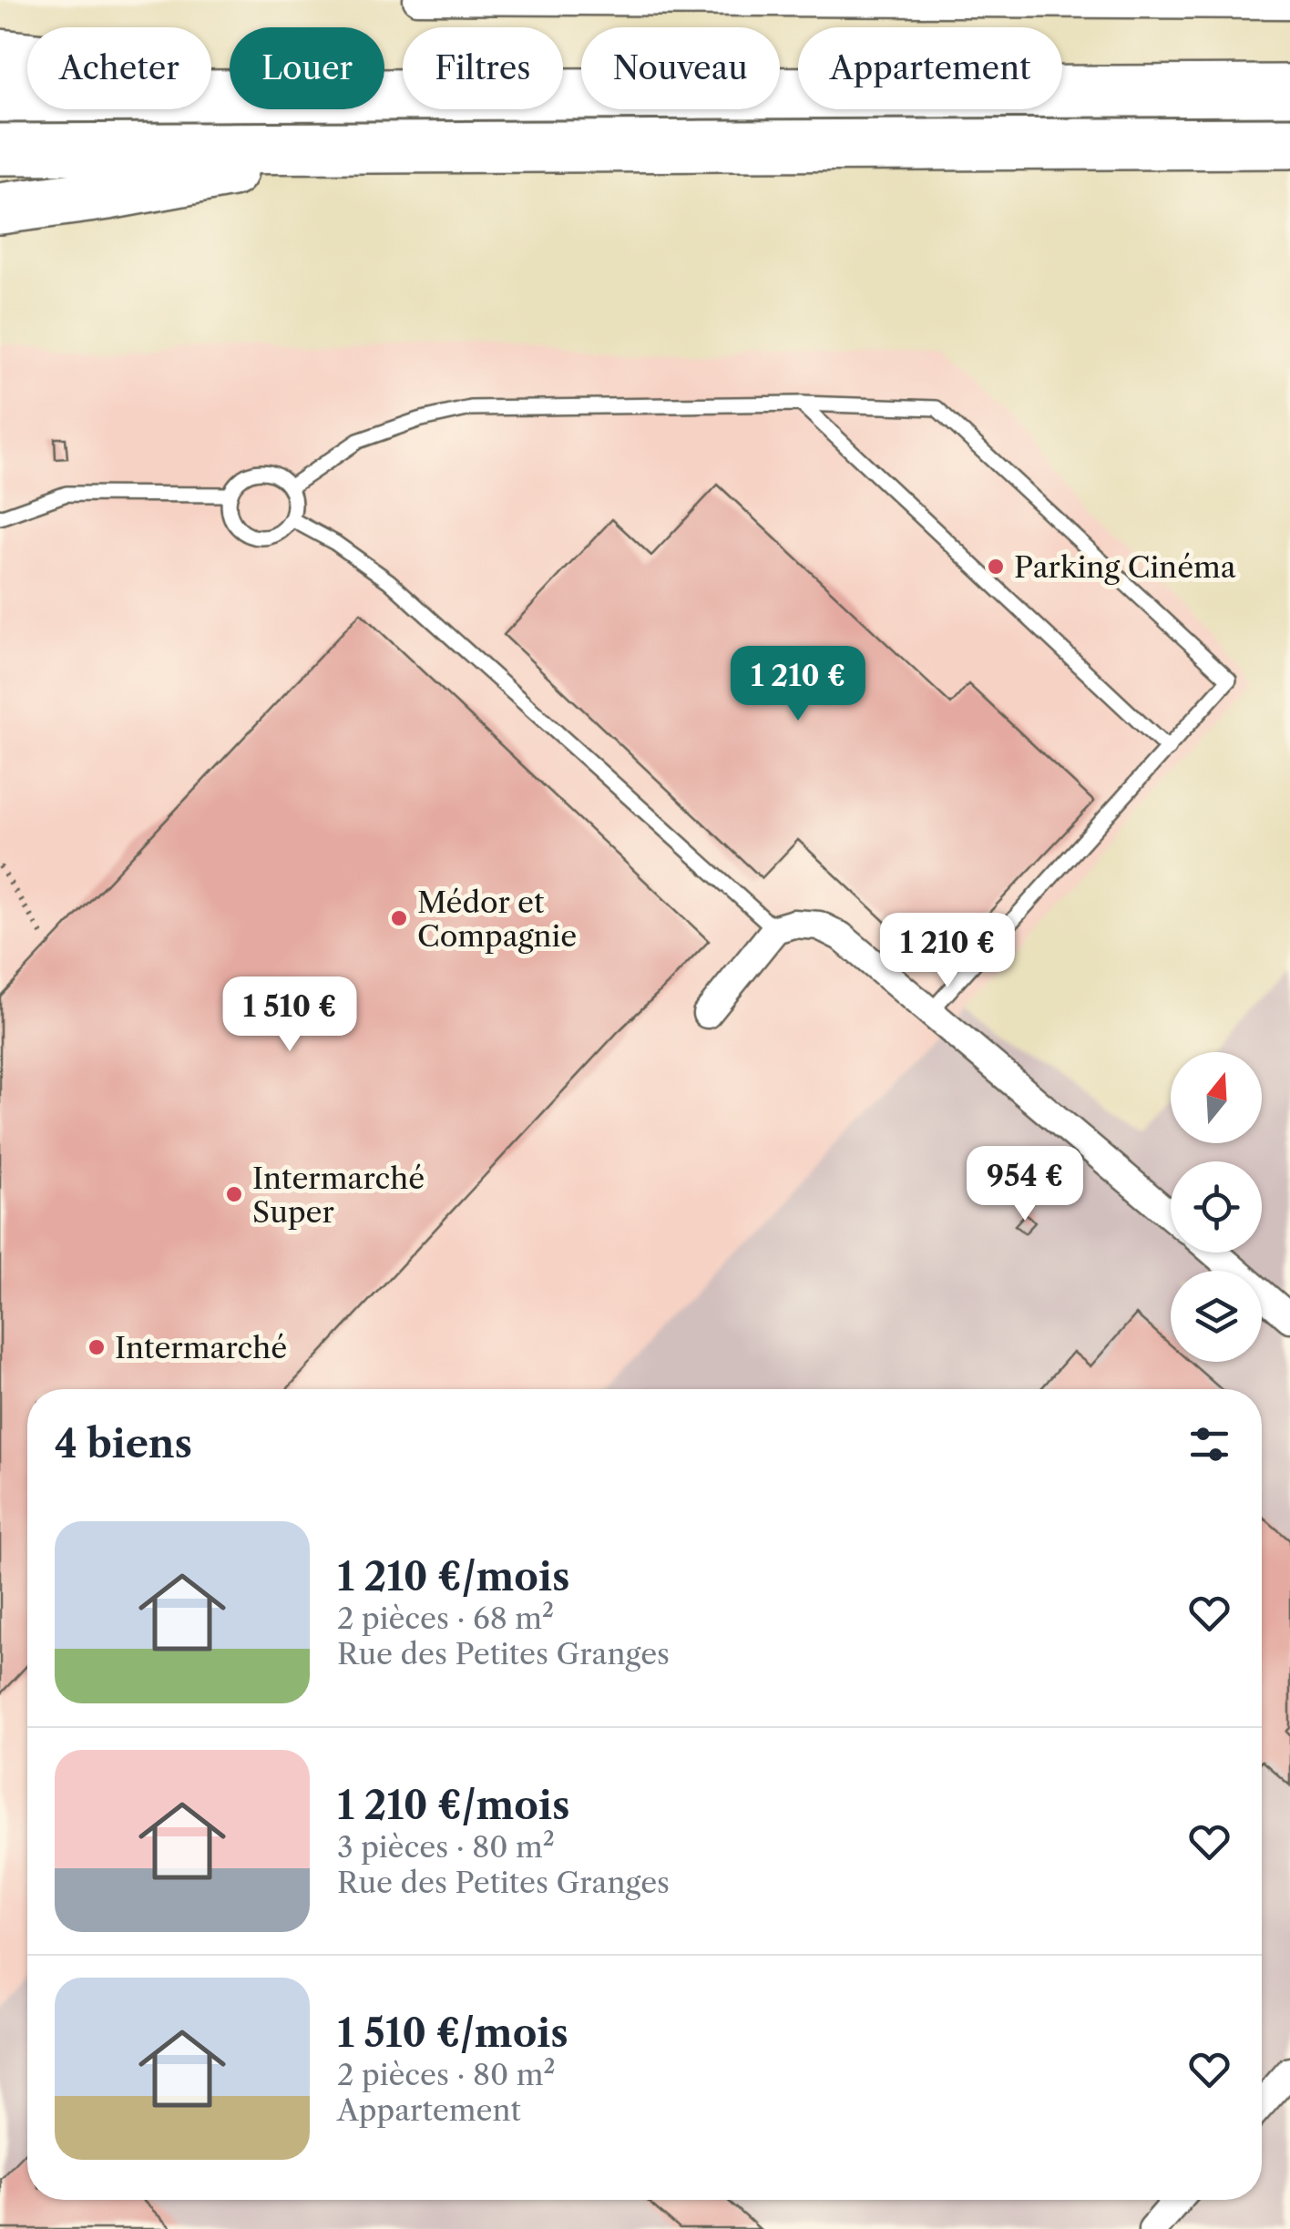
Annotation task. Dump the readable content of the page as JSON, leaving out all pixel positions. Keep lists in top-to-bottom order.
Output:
{
  "places": [
    "Parking Cinéma",
    "Médor et Compagnie",
    "Intermarché Super",
    "Intermarché"
  ],
  "north": "top",
  "page": {
    "chip": [
      "Acheter",
      "Louer",
      "Filtres",
      "Nouveau",
      "Appartement"
    ],
    "price": [
      "1 210 €",
      "1 210 €",
      "1 510 €",
      "954 €"
    ],
    "heading": "4 biens",
    "list": [
      {
        "name": "1 210 €/mois",
        "note": "2 pièces · 68 m² · Rue des Petites Granges"
      },
      {
        "name": "1 210 €/mois",
        "note": "3 pièces · 80 m² · Rue des Petites Granges"
      },
      {
        "name": "1 510 €/mois",
        "note": "2 pièces · 80 m² · Appartement"
      }
    ]
  }
}
